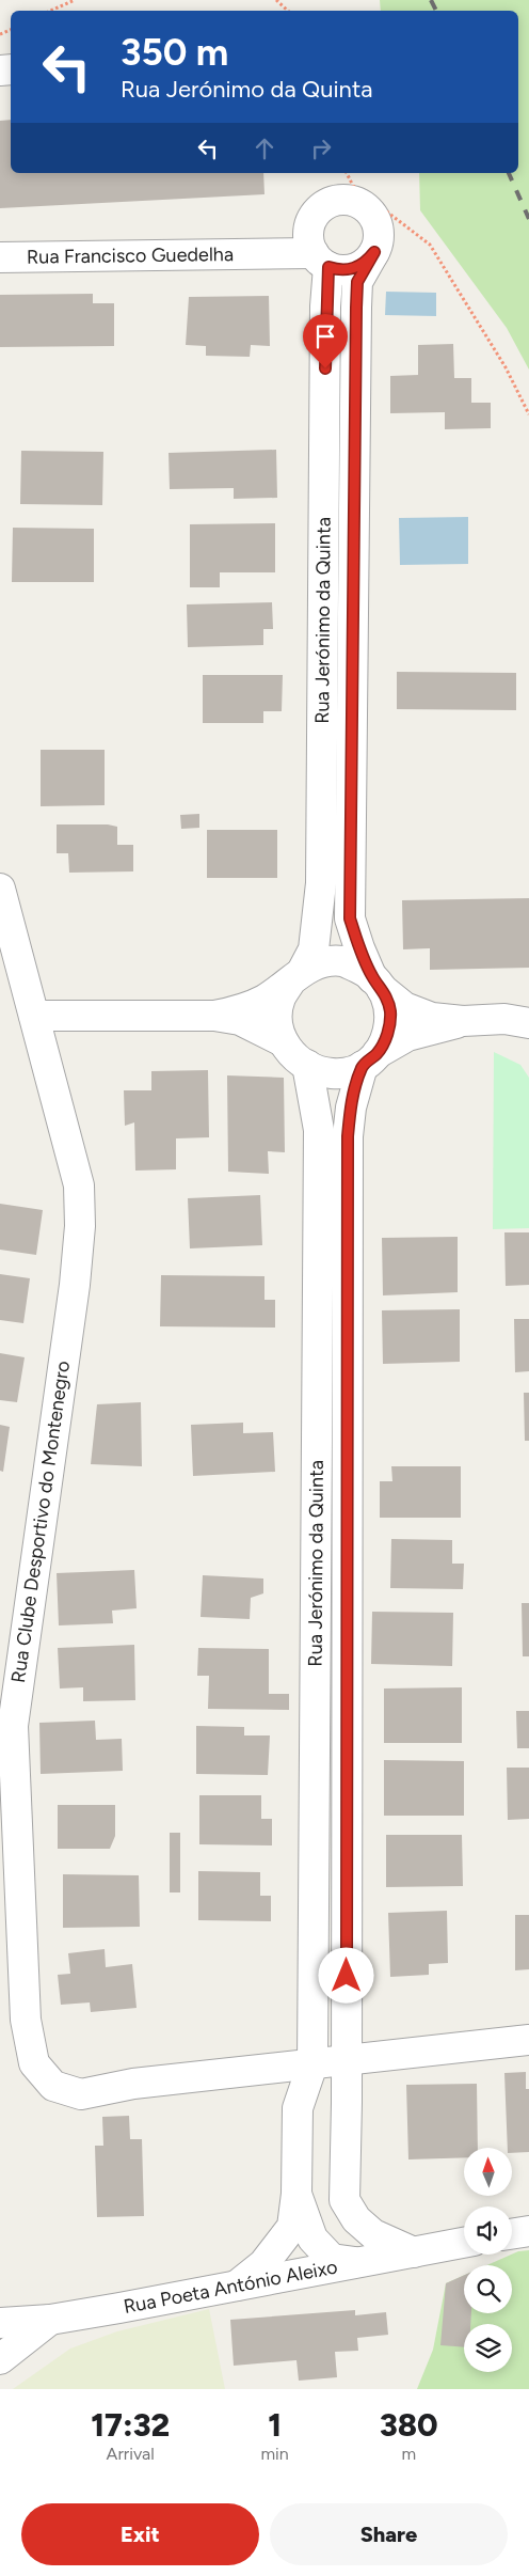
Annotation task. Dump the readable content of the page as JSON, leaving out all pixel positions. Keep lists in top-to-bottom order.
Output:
{
  "streets": {
    "street": [
      "Rua Francisco Guedelha",
      "Rua Jerónimo da Quinta",
      "Rua Clube Desportivo do Montenegro",
      "Rua Poeta António Aleixo"
    ]
  },
  "crossings": [
    ["Rua Francisco Guedelha", "Rua Jerónimo da Quinta"],
    ["Rua Jerónimo da Quinta", "Rua Clube Desportivo do Montenegro"],
    ["Rua Jerónimo da Quinta", "Rua Poeta António Aleixo"]
  ],
  "north": "top",
  "page": {
    "turn": ["350 m", "Rua Jerónimo da Quinta"],
    "eta": [
      "17:32",
      "Arrival",
      "1",
      "min",
      "380",
      "m"
    ],
    "buttons": ["Exit", "Share"]
  }
}
